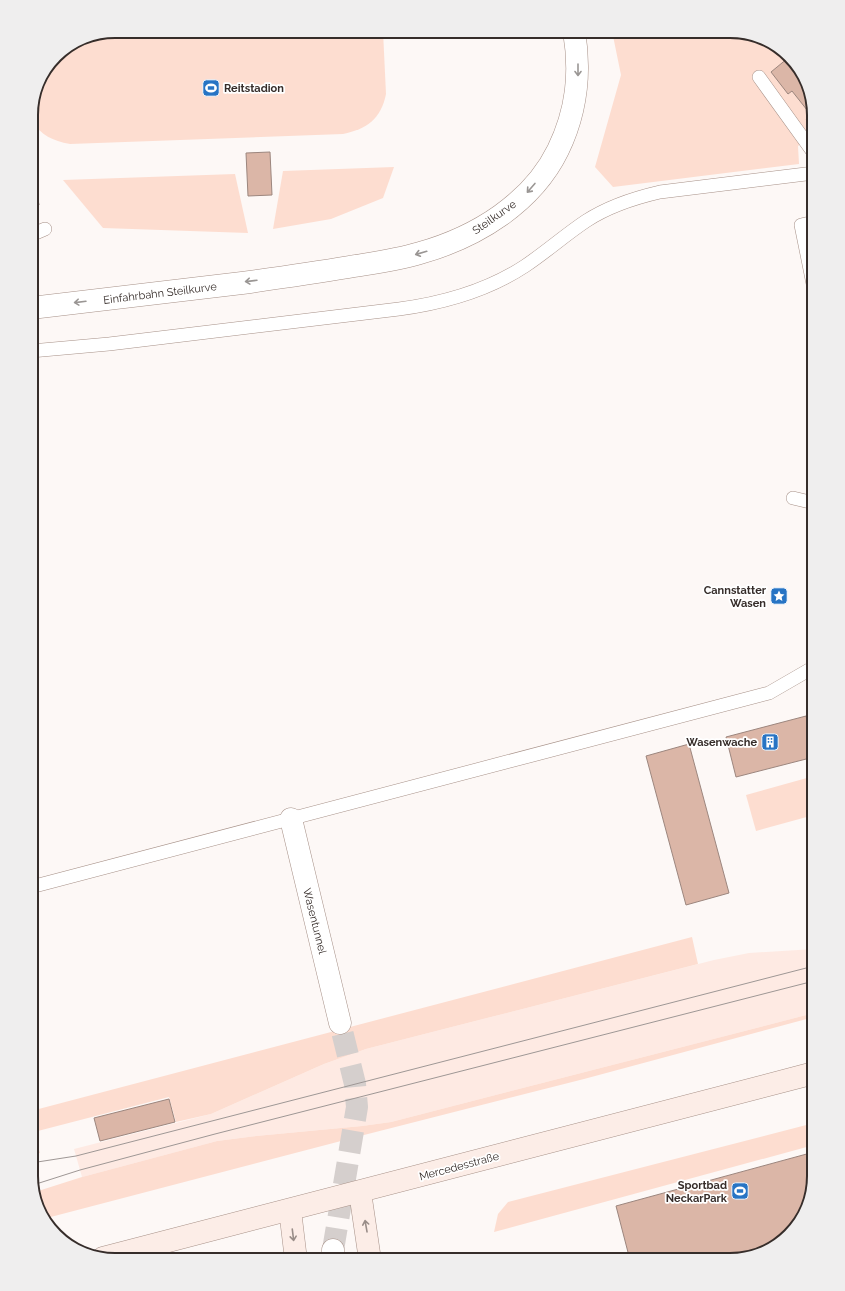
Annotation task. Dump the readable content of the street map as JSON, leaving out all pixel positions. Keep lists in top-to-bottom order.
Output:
{
  "streets": {
    "main road": ["Mercedesstraße"],
    "street": ["Steilkurve", "Einfahrbahn Steilkurve", "Wasentunnel"]
  },
  "crossings": [
    ["Steilkurve", "Einfahrbahn Steilkurve"]
  ],
  "one_way": ["Steilkurve", "Einfahrbahn Steilkurve"],
  "places": {
    "sports": ["Reitstadion", "Sportbad NeckarPark"],
    "place": ["Cannstatter Wasen"],
    "building": ["Wasenwache"]
  }
}
